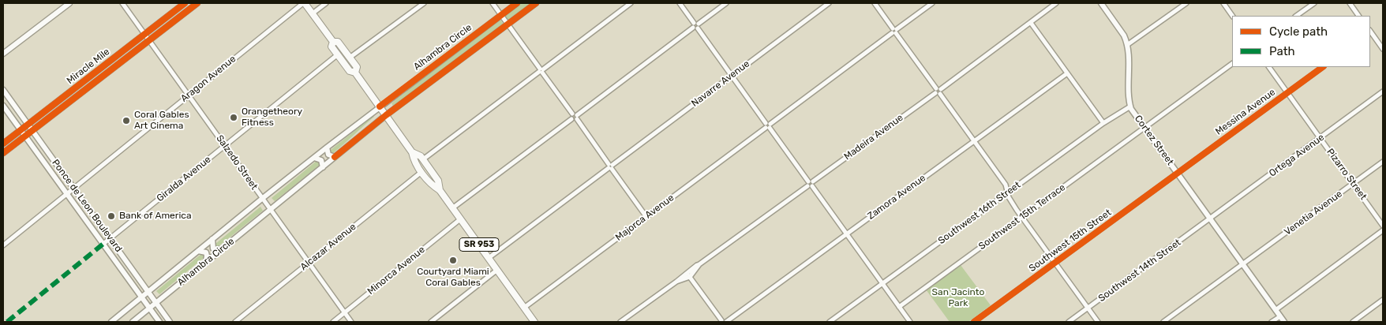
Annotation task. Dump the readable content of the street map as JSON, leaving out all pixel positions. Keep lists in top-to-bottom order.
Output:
{
  "streets": {
    "main road": ["Miracle Mile", "SR 953"],
    "street": [
      "Alhambra Circle",
      "Aragon Avenue",
      "Navarre Avenue",
      "Messina Avenue",
      "Madeira Avenue",
      "Cortez Street",
      "Ortega Avenue",
      "Salzedo Street",
      "Pizarro Street",
      "Giralda Avenue",
      "Zamora Avenue",
      "Ponce de Leon Boulevard",
      "Southwest 16th Street",
      "Venetia Avenue",
      "Southwest 15th Terrace",
      "Majorca Avenue",
      "Southwest 15th Street",
      "Alcazar Avenue",
      "Minorca Avenue",
      "Southwest 14th Street"
    ]
  },
  "crossings": [
    ["Alhambra Circle", "Salzedo Street"],
    ["Alhambra Circle", "Ponce de Leon Boulevard"],
    ["Alhambra Circle", "SR 953"],
    ["Miracle Mile", "Salzedo Street"],
    ["Miracle Mile", "Ponce de Leon Boulevard"],
    ["Aragon Avenue", "Salzedo Street"],
    ["Aragon Avenue", "Ponce de Leon Boulevard"],
    ["Aragon Avenue", "SR 953"],
    ["Navarre Avenue", "SR 953"],
    ["Messina Avenue", "Cortez Street"],
    ["Messina Avenue", "Pizarro Street"],
    ["Messina Avenue", "Southwest 15th Street"],
    ["Cortez Street", "Ortega Avenue"],
    ["Cortez Street", "Southwest 16th Street"],
    ["Cortez Street", "Venetia Avenue"],
    ["Cortez Street", "Southwest 15th Terrace"],
    ["Cortez Street", "Southwest 15th Street"],
    ["Cortez Street", "Southwest 14th Street"],
    ["Ortega Avenue", "Pizarro Street"],
    ["Ortega Avenue", "Southwest 14th Street"],
    ["Salzedo Street", "Giralda Avenue"],
    ["Salzedo Street", "Alcazar Avenue"],
    ["Salzedo Street", "Minorca Avenue"],
    ["Pizarro Street", "Venetia Avenue"],
    ["Giralda Avenue", "Ponce de Leon Boulevard"],
    ["Giralda Avenue", "SR 953"],
    ["Majorca Avenue", "SR 953"],
    ["SR 953", "Alcazar Avenue"],
    ["SR 953", "Minorca Avenue"]
  ],
  "parks": ["San Jacinto Park"],
  "places": [
    "Orangetheory Fitness",
    "Coral Gables Art Cinema",
    "Bank of America",
    "Courtyard Miami Coral Gables"
  ],
  "legend": ["Cycle path", "Path"]
}
